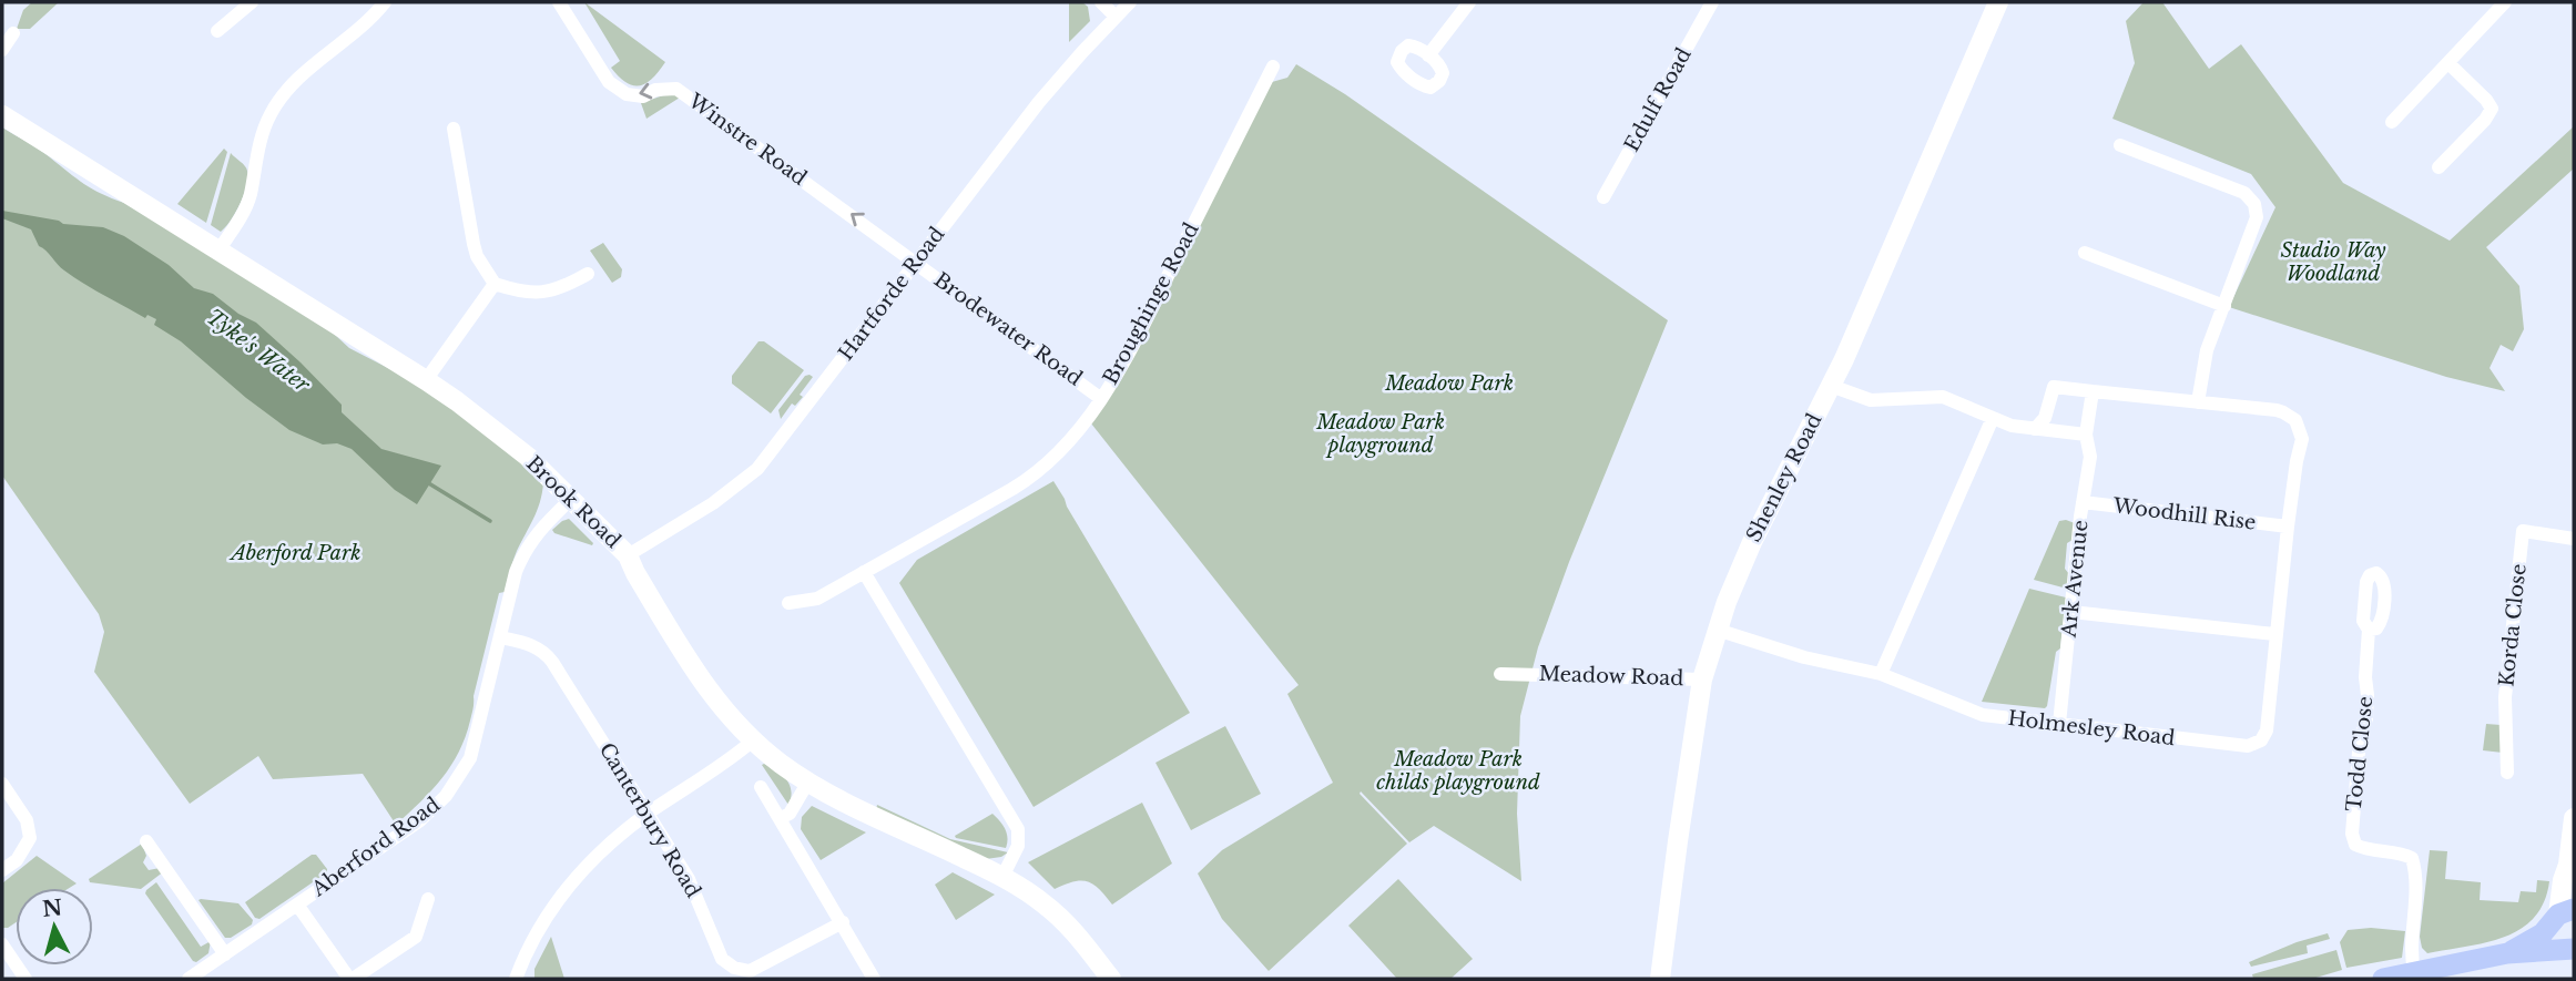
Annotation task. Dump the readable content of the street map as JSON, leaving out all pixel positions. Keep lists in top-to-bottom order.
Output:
{
  "streets": {
    "street": [
      "Edulf Road",
      "Winstre Road",
      "Hartforde Road",
      "Broughinge Road",
      "Brodewater Road",
      "Shenley Road",
      "Brook Road",
      "Woodhill Rise",
      "Ark Avenue",
      "Korda Close",
      "Meadow Road",
      "Holmesley Road",
      "Todd Close",
      "Canterbury Road",
      "Aberford Road"
    ]
  },
  "crossings": [
    ["Winstre Road", "Hartforde Road"],
    ["Winstre Road", "Brodewater Road"],
    ["Hartforde Road", "Brodewater Road"],
    ["Hartforde Road", "Brook Road"],
    ["Broughinge Road", "Brodewater Road"],
    ["Shenley Road", "Meadow Road"],
    ["Shenley Road", "Holmesley Road"],
    ["Brook Road", "Aberford Road"],
    ["Woodhill Rise", "Ark Avenue"],
    ["Woodhill Rise", "Holmesley Road"],
    ["Ark Avenue", "Holmesley Road"],
    ["Canterbury Road", "Aberford Road"]
  ],
  "one_way": ["Winstre Road"],
  "water": ["Tyke's Water"],
  "parks": [
    "Studio Way Woodland",
    "Meadow Park",
    "Meadow Park playground",
    "Aberford Park",
    "Meadow Park childs playground"
  ],
  "north": "top"
}
